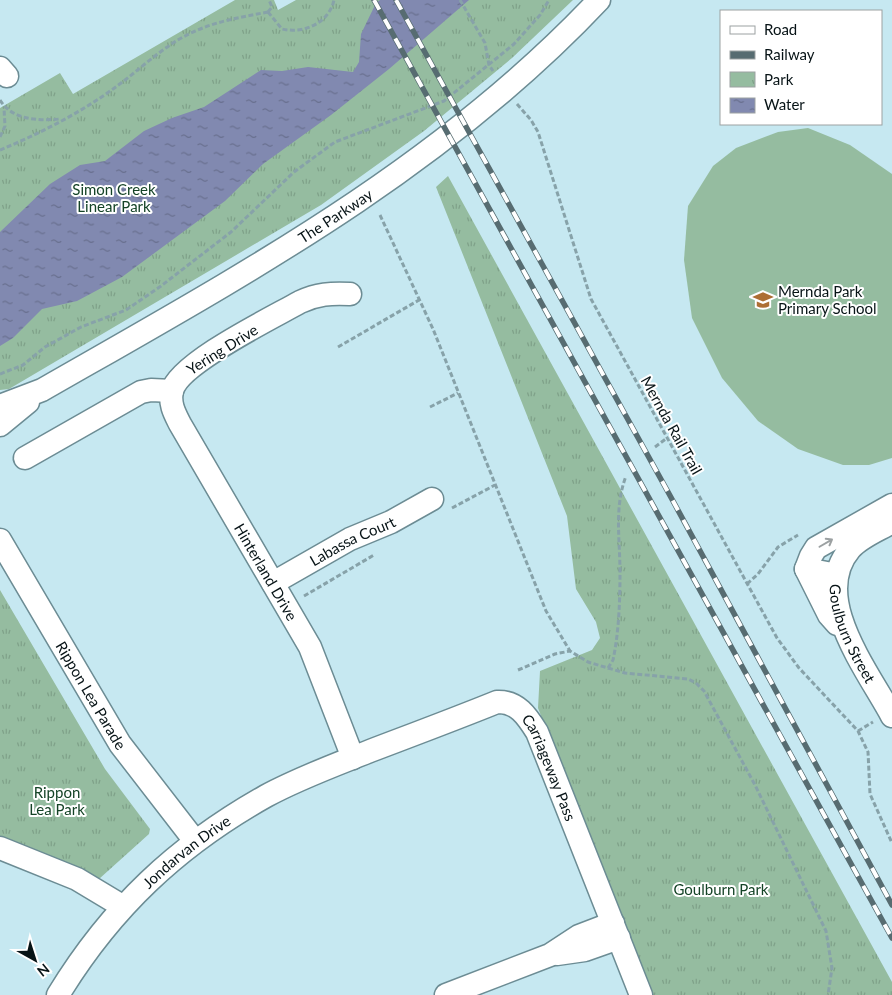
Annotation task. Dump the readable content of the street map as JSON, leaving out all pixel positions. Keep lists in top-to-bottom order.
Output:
{
  "streets": {
    "street": [
      "The Parkway",
      "Yering Drive",
      "Labassa Court",
      "Hinterland Drive",
      "Goulburn Street",
      "Rippon Lea Parade",
      "Carriageway Pass",
      "Jondarvan Drive"
    ],
    "path": ["Mernda Rail Trail"]
  },
  "crossings": [
    ["The Parkway", "Mernda Rail Trail"],
    ["Yering Drive", "Hinterland Drive"],
    ["Labassa Court", "Hinterland Drive"],
    ["Hinterland Drive", "Carriageway Pass"],
    ["Hinterland Drive", "Jondarvan Drive"],
    ["Rippon Lea Parade", "Jondarvan Drive"],
    ["Carriageway Pass", "Jondarvan Drive"]
  ],
  "parks": ["Simon Creek Linear Park", "Rippon Lea Park", "Goulburn Park"],
  "places": {
    "school or university": ["Mernda Park Primary School"]
  },
  "legend": [
    "Road",
    "Railway",
    "Park",
    "Water"
  ],
  "north": "bottom right"
}
